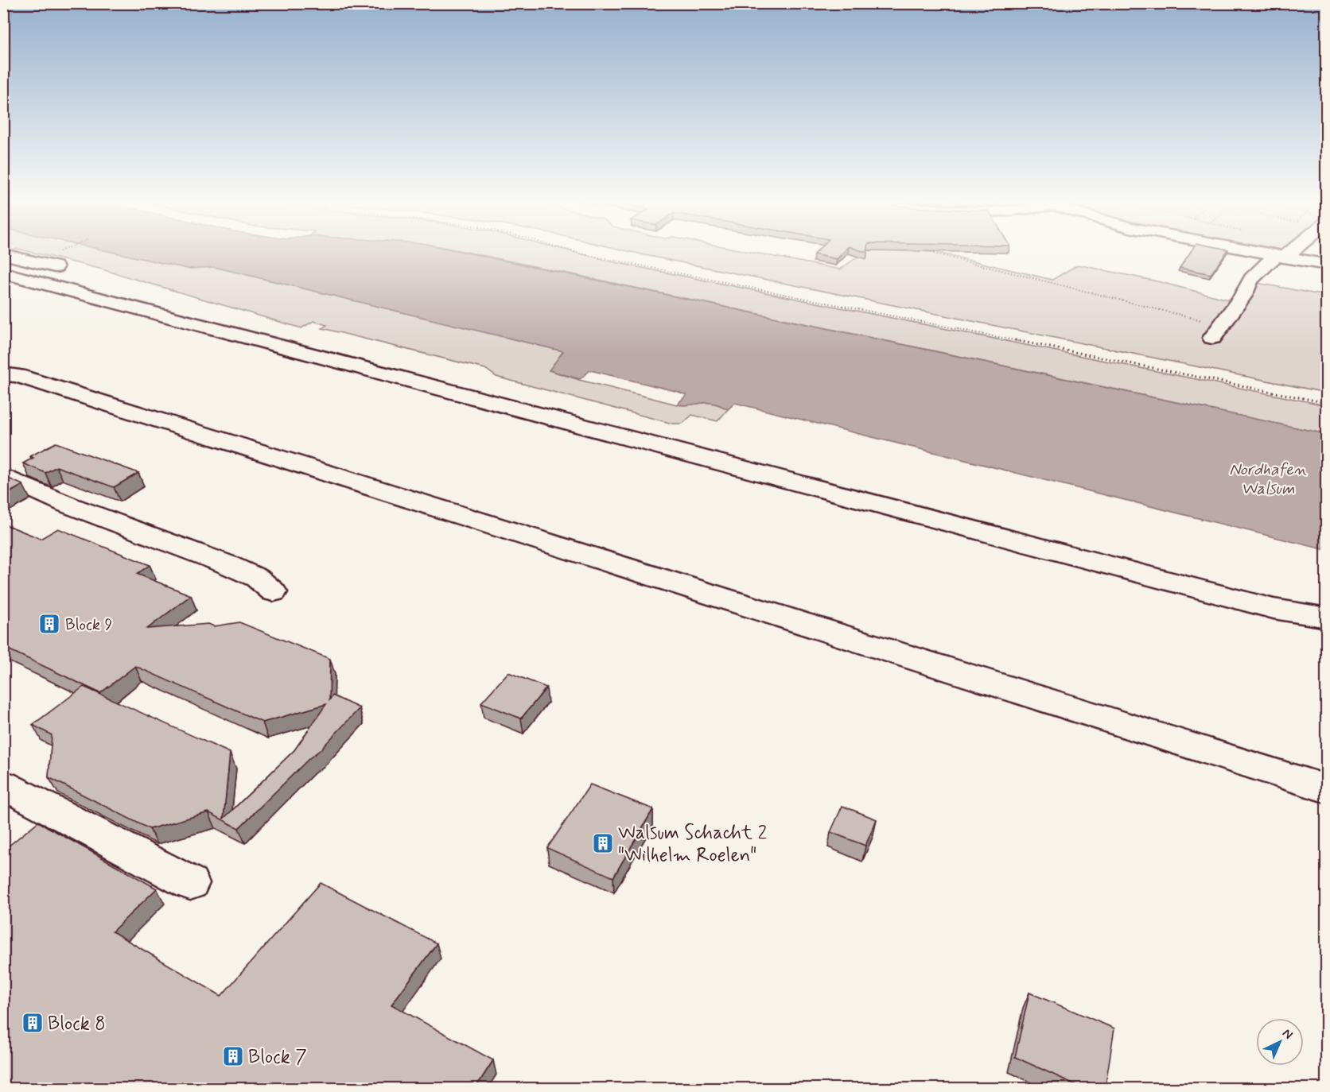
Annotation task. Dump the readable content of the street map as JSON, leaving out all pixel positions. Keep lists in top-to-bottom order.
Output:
{
  "water": ["Nordhafen Walsum"],
  "places": {
    "building": [
      "Block 9",
      "Walsum Schacht 2 \"Wilhelm Roelen\"",
      "Block 8",
      "Block 7"
    ]
  },
  "north": "top right"
}
